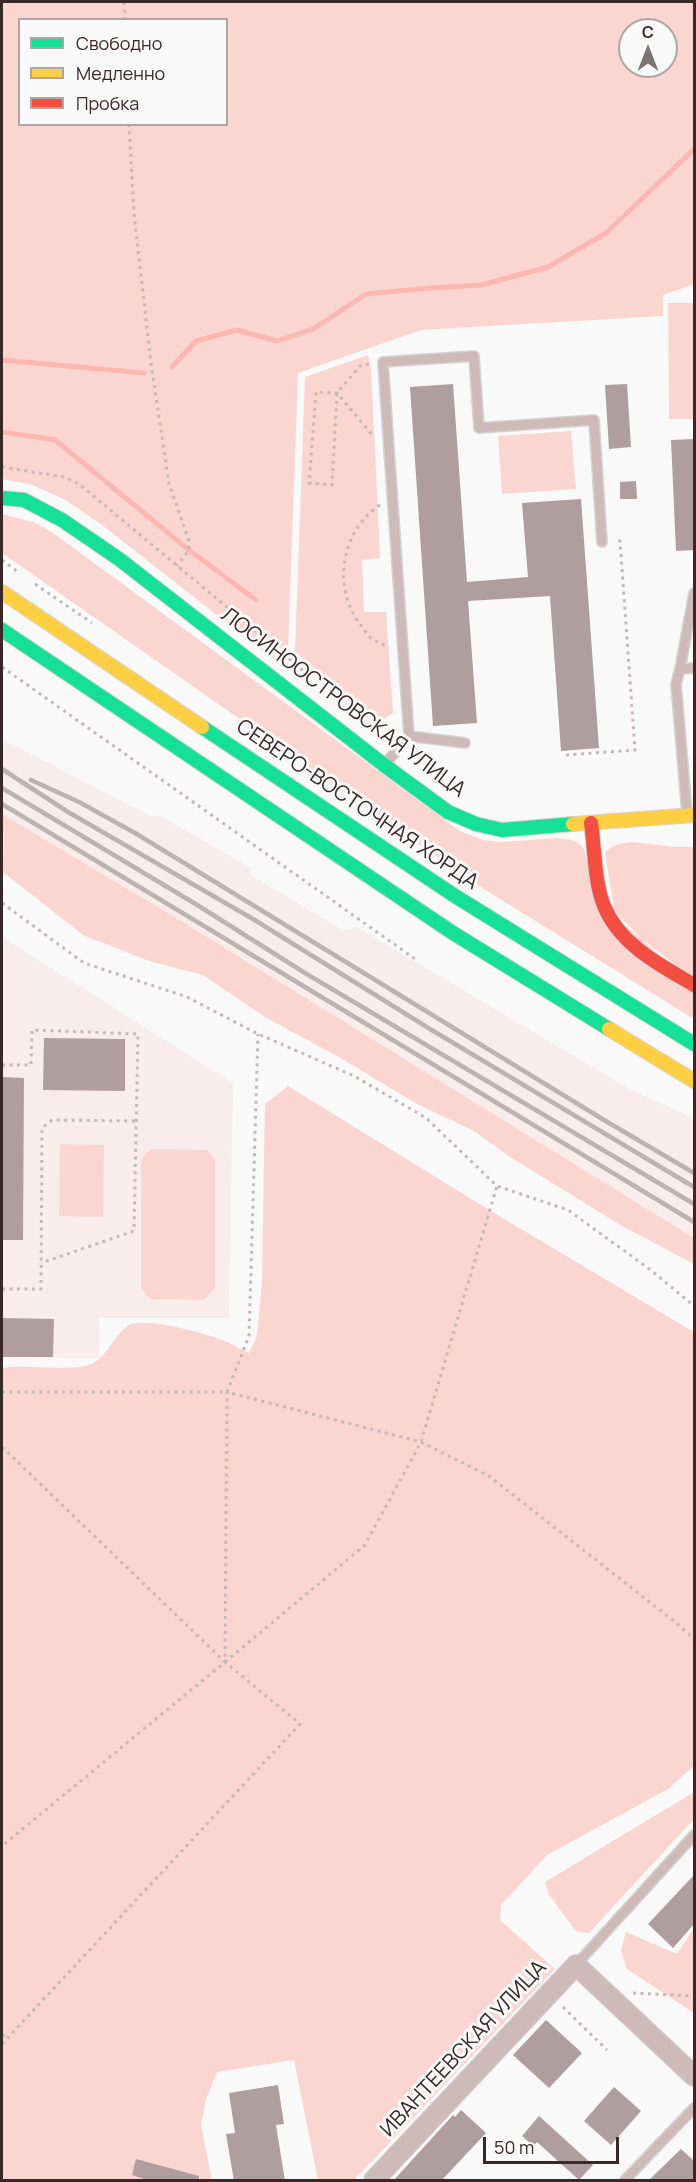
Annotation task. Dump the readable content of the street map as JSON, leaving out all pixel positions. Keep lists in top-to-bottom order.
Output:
{
  "streets": {
    "main road": ["ЛОСИНООСТРОВСКАЯ УЛИЦА", "СЕВЕРО-ВОСТОЧНАЯ ХОРДА"],
    "street": ["ИВАНТЕЕВСКАЯ УЛИЦА"]
  },
  "legend": ["Свободно", "Медленно", "Пробка"],
  "scale_bar": "50 m",
  "north": "top"
}
